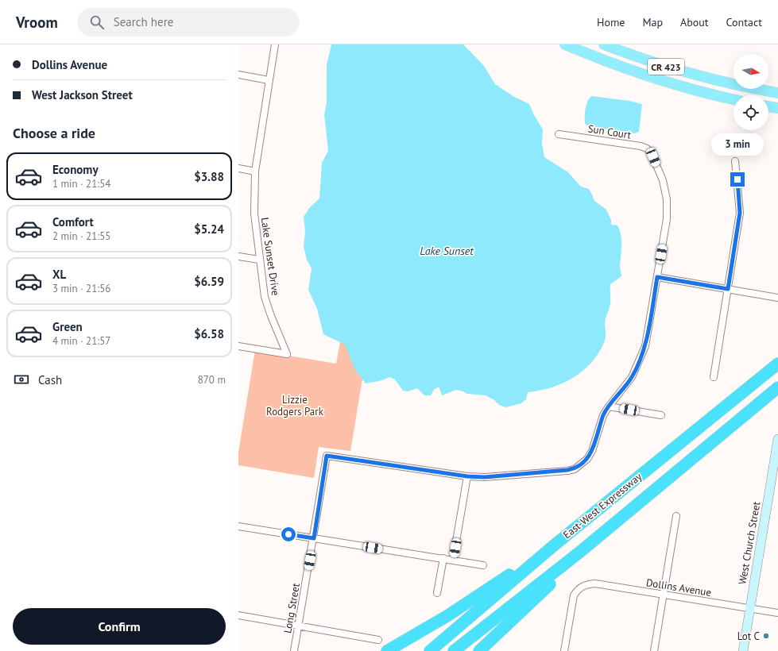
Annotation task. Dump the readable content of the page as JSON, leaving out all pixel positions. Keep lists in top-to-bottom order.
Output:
{
  "streets": {
    "highway": ["East-West Expressway"],
    "main road": ["CR 423"],
    "street": [
      "Sun Court",
      "Lake Sunset Drive",
      "West Church Street",
      "Dollins Avenue",
      "Long Street"
    ]
  },
  "crossings": [
    ["West Church Street", "Dollins Avenue"]
  ],
  "water": ["Lake Sunset"],
  "parks": ["Lizzie Rodgers Park"],
  "places": ["Lot C"],
  "north": "right",
  "page": {
    "header": "Vroom",
    "search": "Search here",
    "nav": [
      "Home",
      "Map",
      "About",
      "Contact"
    ],
    "banner": ["Dollins Avenue", "West Jackson Street"],
    "heading": "Choose a ride",
    "bubble": "3 min",
    "list": [
      {
        "name": "Economy",
        "note": "1 min · 21:54",
        "value": "$3.88"
      },
      {
        "name": "Comfort",
        "note": "2 min · 21:55",
        "value": "$5.24"
      },
      {
        "name": "XL",
        "note": "3 min · 21:56",
        "value": "$6.59"
      },
      {
        "name": "Green",
        "note": "4 min · 21:57",
        "value": "$6.58"
      }
    ],
    "pay": ["Cash", "870 m"],
    "buttons": "Confirm"
  }
}
